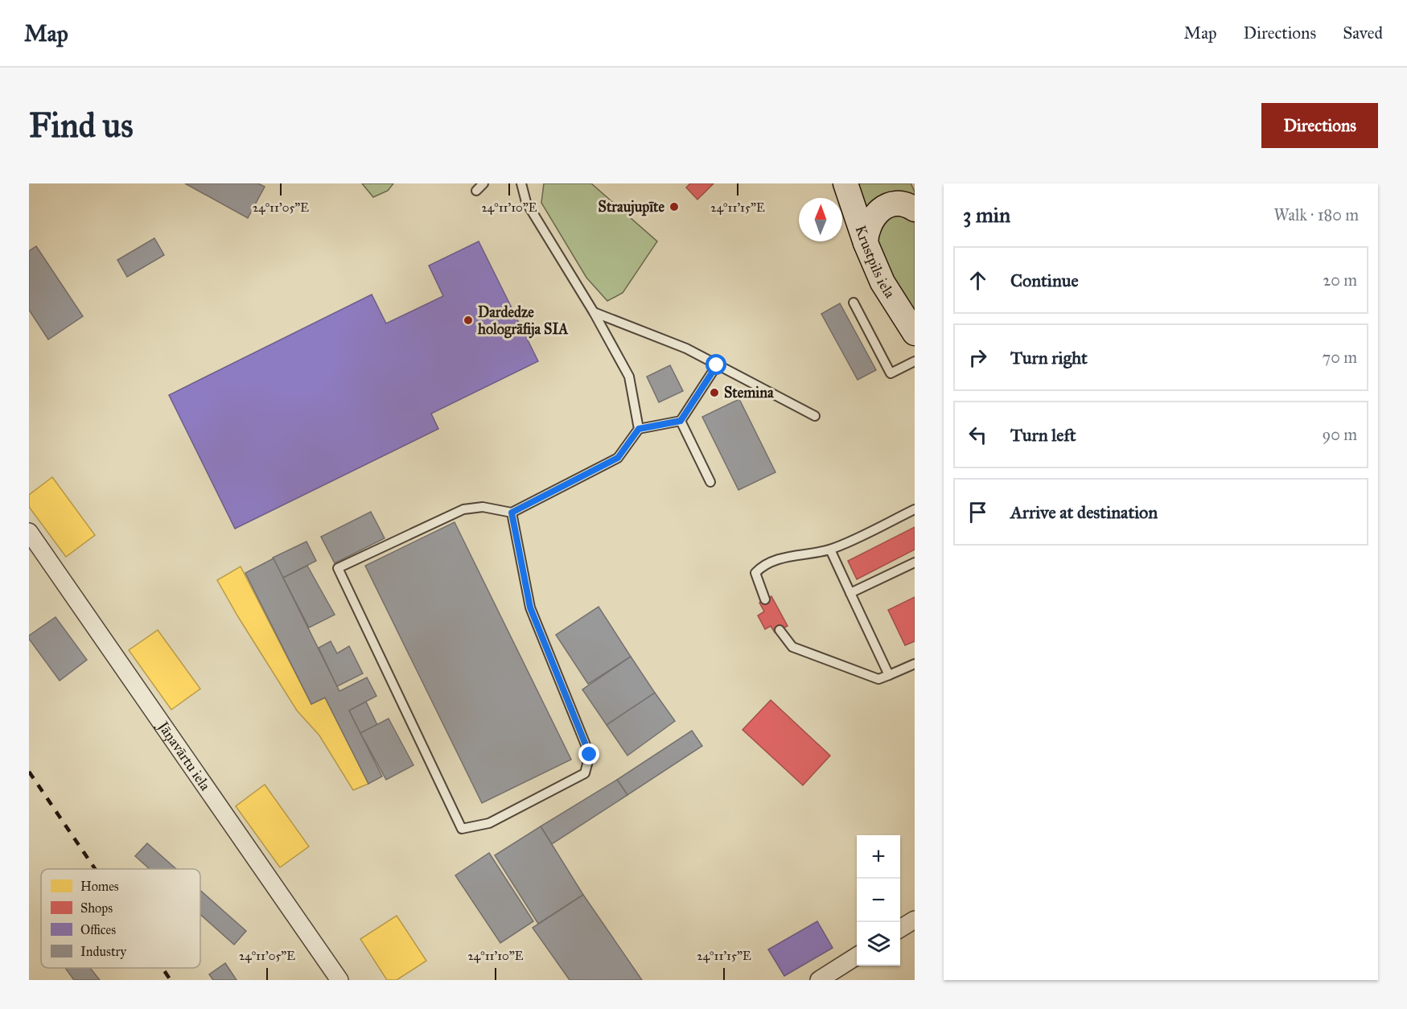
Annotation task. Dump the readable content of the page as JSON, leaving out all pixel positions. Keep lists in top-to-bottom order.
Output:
{
  "streets": {
    "main road": ["Krustpils iela"],
    "street": ["Jāņavārtu iela"]
  },
  "places": ["Straujupīte", "Dardedze hologrāfija SIA", "Stemina"],
  "legend": [
    "Homes",
    "Shops",
    "Offices",
    "Industry"
  ],
  "north": "top",
  "page": {
    "header": "Map",
    "nav": ["Map", "Directions", "Saved"],
    "buttons": "Directions",
    "title": "Find us",
    "heading": ["3 min", "Walk · 180 m"],
    "list": [
      ["Continue", "20 m"],
      ["Turn right", "70 m"],
      ["Turn left", "90 m"],
      "Arrive at destination"
    ],
    "map_buttons": ["+", "−"]
  },
  "coordinates": ["24°11'05\"E", "24°11'10\"E", "24°11'15\"E"]
}
